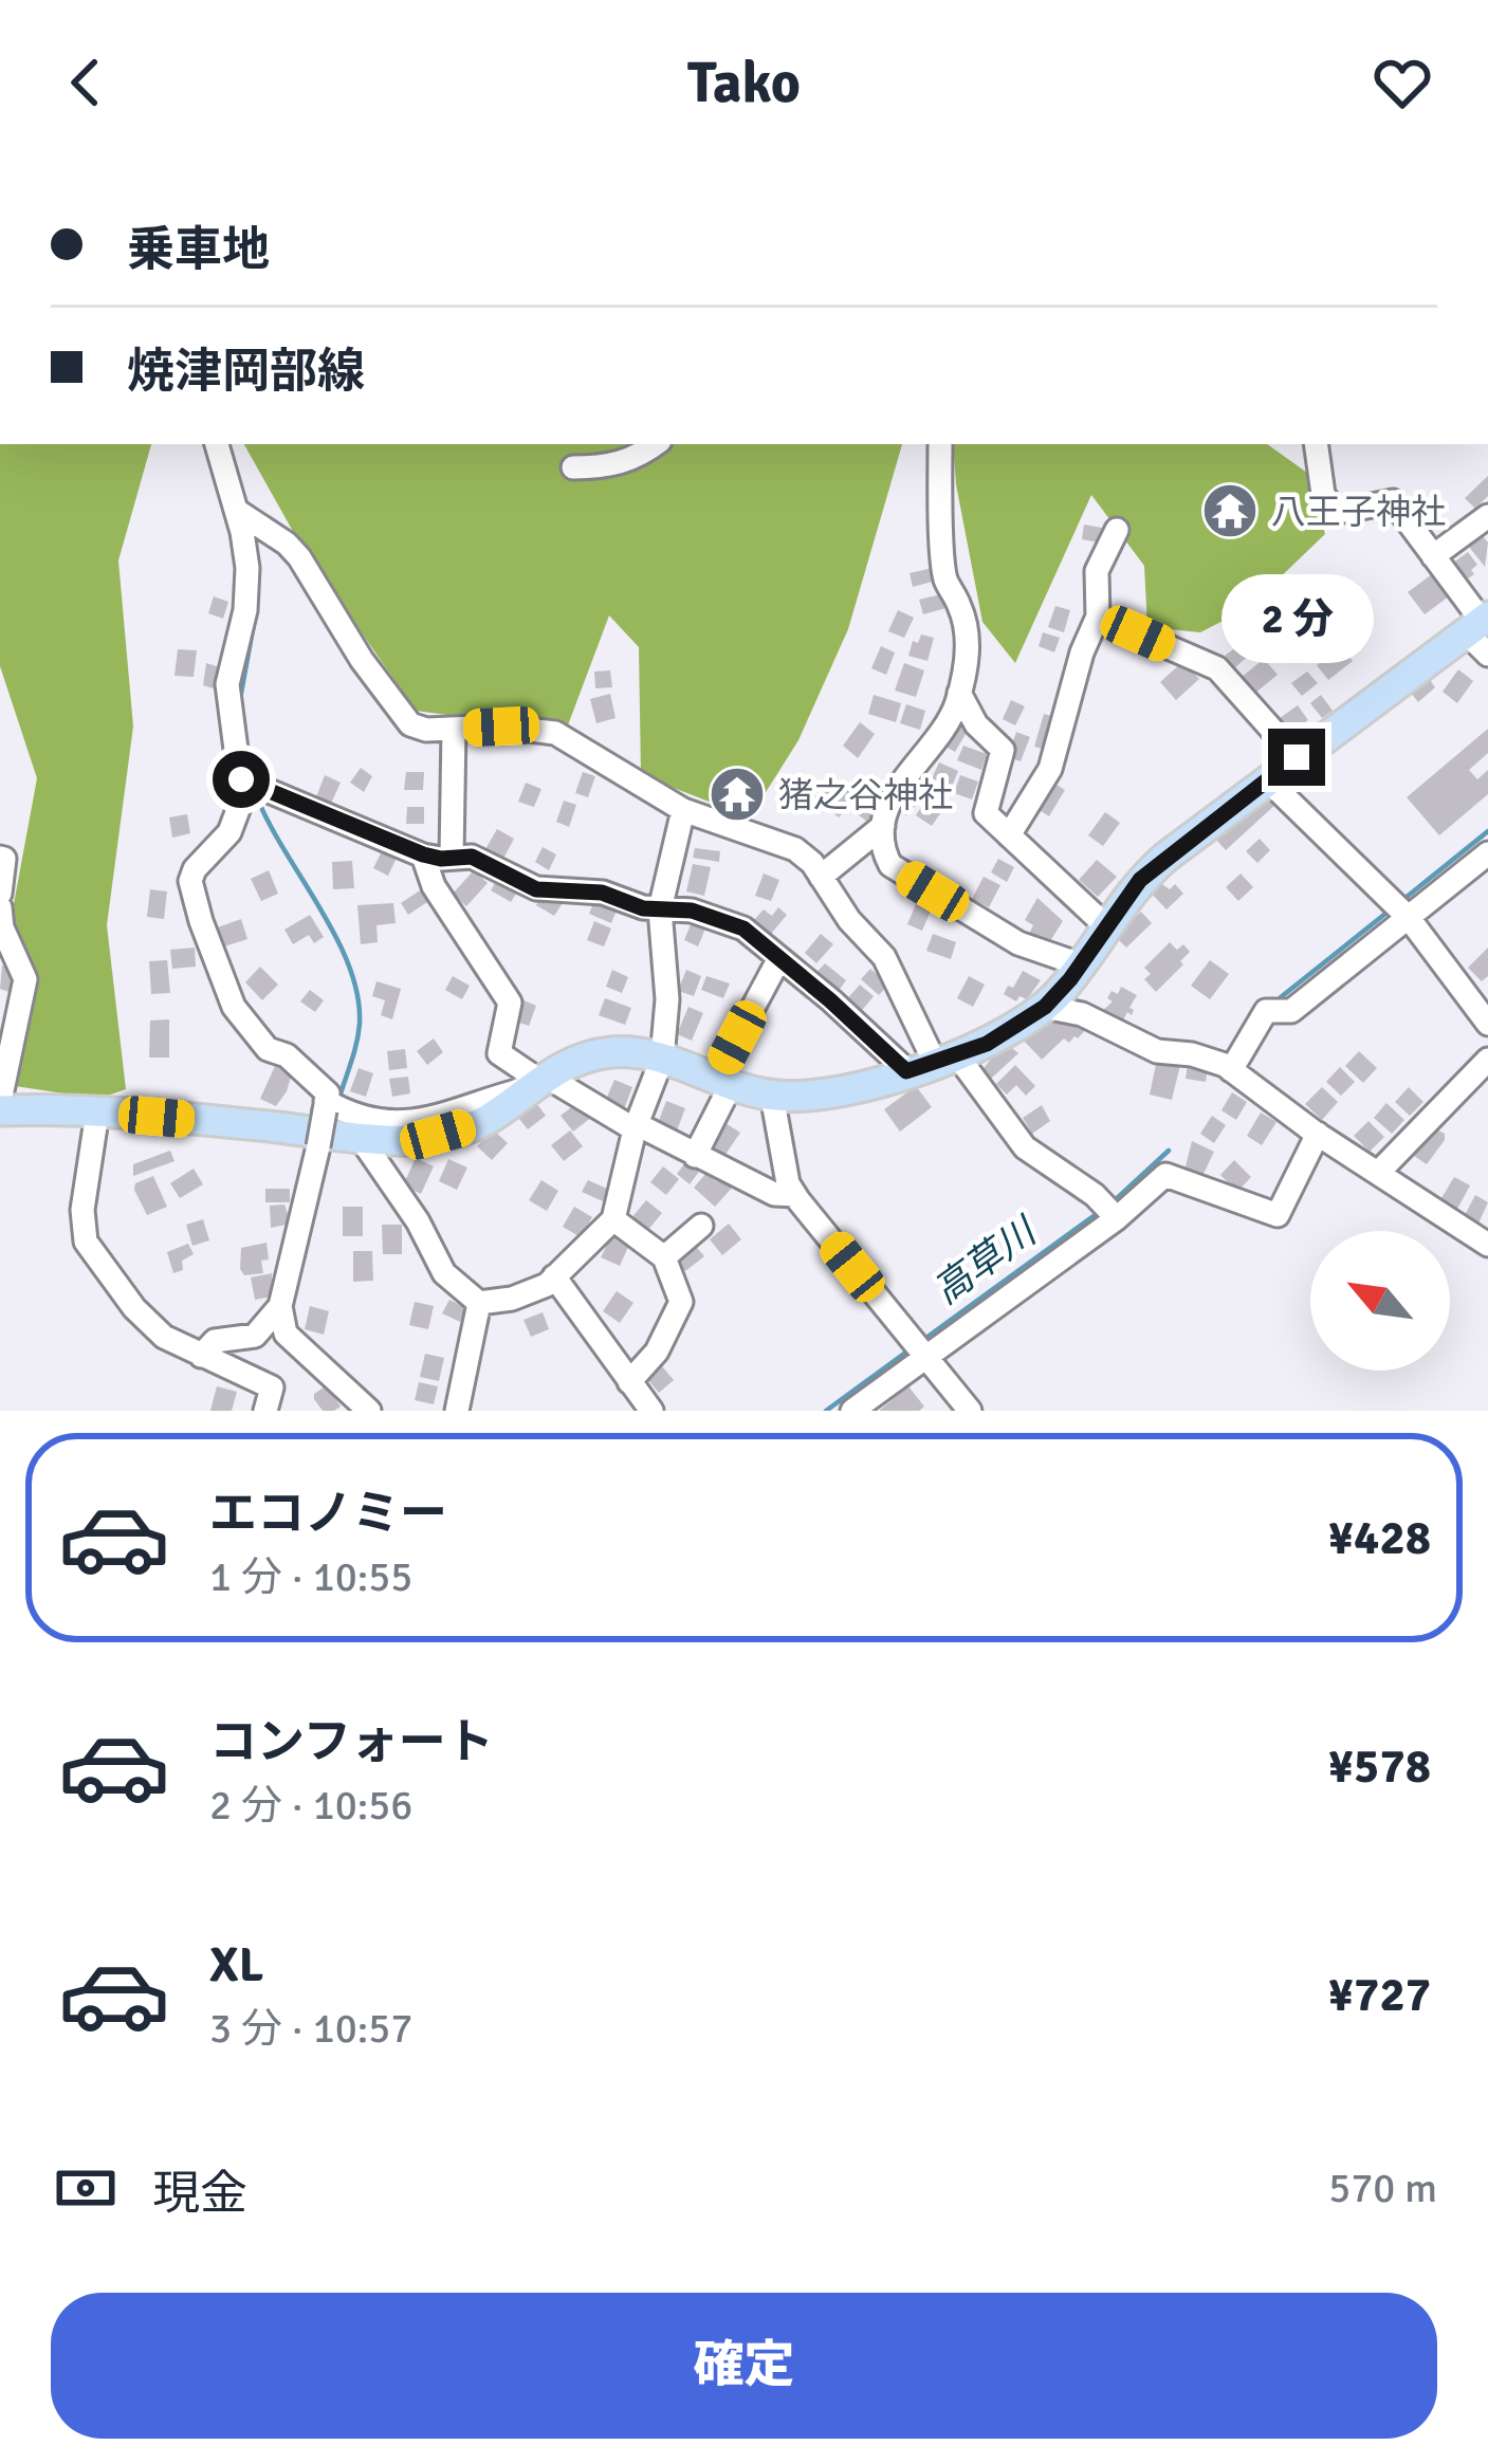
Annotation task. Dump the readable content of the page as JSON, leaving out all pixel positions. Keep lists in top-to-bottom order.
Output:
{
  "water": ["高草川"],
  "places": {
    "temple": ["八王子神社", "猪之谷神社"]
  },
  "north": "top left",
  "page": {
    "header": "Tako",
    "banner": ["乗車地", "焼津岡部線"],
    "bubble": "2 分",
    "list": [
      {
        "name": "エコノミー",
        "note": "1 分 · 10:55",
        "value": "¥428"
      },
      {
        "name": "コンフォート",
        "note": "2 分 · 10:56",
        "value": "¥578"
      },
      {
        "name": "XL",
        "note": "3 分 · 10:57",
        "value": "¥727"
      }
    ],
    "pay": ["現金", "570 m"],
    "buttons": "確定"
  }
}
